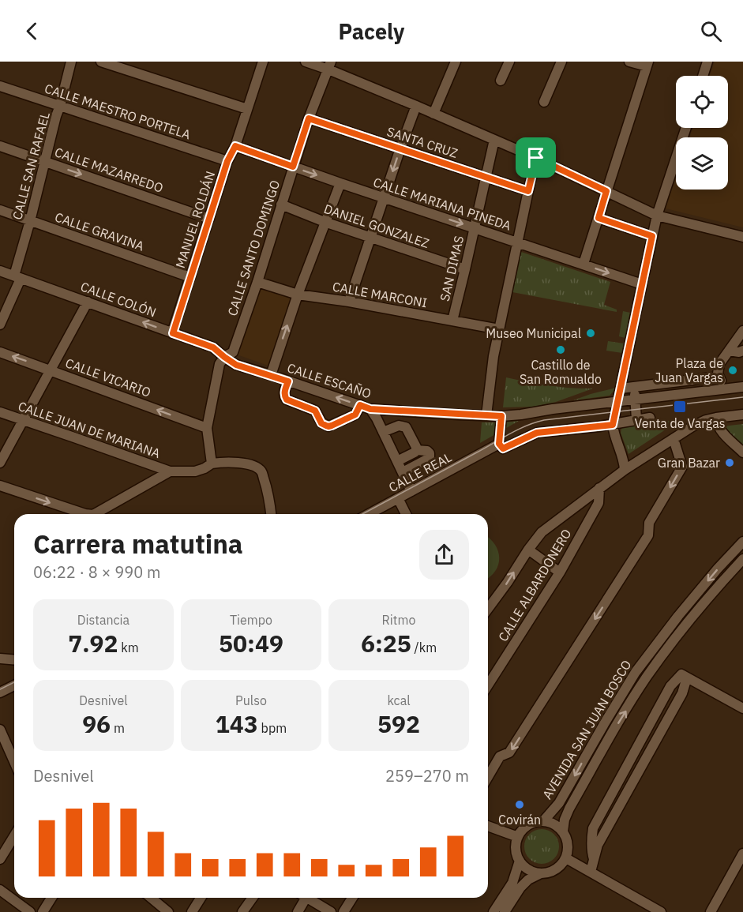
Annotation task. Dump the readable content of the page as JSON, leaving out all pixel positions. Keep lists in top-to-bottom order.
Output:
{
  "streets": {
    "street": [
      "CALLE MAESTRO PORTELA",
      "SANTA CRUZ",
      "CALLE SAN RAFAEL",
      "CALLE MAZARREDO",
      "CALLE MARIANA PINEDA",
      "MANUEL ROLDÁN",
      "DANIEL GONZALEZ",
      "CALLE GRAVINA",
      "CALLE SANTO DOMINGO",
      "SAN DIMAS",
      "CALLE MARCONI",
      "CALLE COLÓN",
      "CALLE VICARIO",
      "CALLE ESCAÑO",
      "CALLE JUAN DE MARIANA",
      "CALLE REAL",
      "CALLE ALBARDONERO",
      "AVENIDA SAN JUAN BOSCO"
    ]
  },
  "crossings": [
    ["CALLE MAESTRO PORTELA", "CALLE SAN RAFAEL"],
    ["CALLE MAESTRO PORTELA", "MANUEL ROLDÁN"],
    ["SANTA CRUZ", "CALLE SANTO DOMINGO"],
    ["SANTA CRUZ", "SAN DIMAS"],
    ["CALLE SAN RAFAEL", "CALLE MAZARREDO"],
    ["CALLE SAN RAFAEL", "CALLE GRAVINA"],
    ["CALLE SAN RAFAEL", "CALLE COLÓN"],
    ["CALLE MAZARREDO", "MANUEL ROLDÁN"],
    ["CALLE MARIANA PINEDA", "MANUEL ROLDÁN"],
    ["CALLE MARIANA PINEDA", "CALLE SANTO DOMINGO"],
    ["CALLE MARIANA PINEDA", "SAN DIMAS"],
    ["MANUEL ROLDÁN", "CALLE GRAVINA"],
    ["MANUEL ROLDÁN", "CALLE COLÓN"],
    ["DANIEL GONZALEZ", "CALLE SANTO DOMINGO"],
    ["DANIEL GONZALEZ", "SAN DIMAS"],
    ["CALLE SANTO DOMINGO", "CALLE MARCONI"],
    ["CALLE SANTO DOMINGO", "CALLE COLÓN"],
    ["CALLE SANTO DOMINGO", "CALLE VICARIO"],
    ["CALLE SANTO DOMINGO", "CALLE ESCAÑO"],
    ["SAN DIMAS", "CALLE MARCONI"],
    ["CALLE COLÓN", "CALLE ESCAÑO"]
  ],
  "one_way": ["CALLE MAZARREDO", "CALLE COLÓN", "CALLE VICARIO"],
  "places": {
    "other": [
      "Museo Municipal",
      "Castillo de San Romualdo",
      "Plaza de Juan Vargas",
      "Gran Bazar",
      "Covirán"
    ],
    "transit": ["Venta de Vargas"]
  },
  "page": {
    "header": "Pacely",
    "heading": ["Carrera matutina", "06:22 · 8 × 990 m"],
    "stats": [
      ["Distancia", "7.92 km"],
      ["Tiempo", "50:49"],
      ["Ritmo", "6:25 /km"],
      ["Desnivel", "96 m"],
      ["Pulso", "143 bpm"],
      ["kcal", "592"]
    ],
    "chart": ["Desnivel", "259–270 m"]
  }
}
